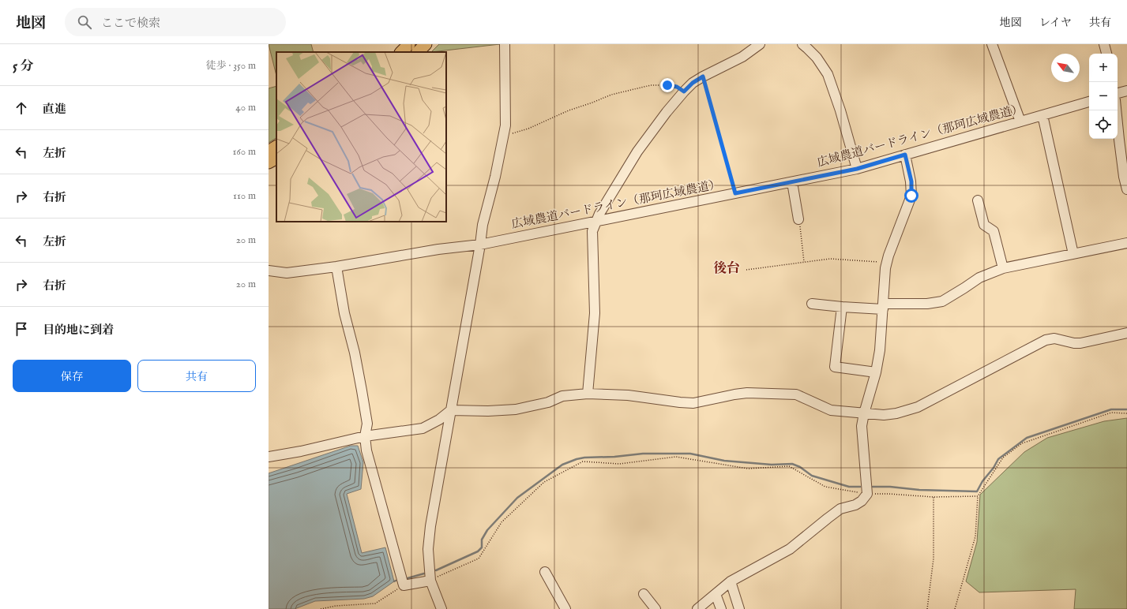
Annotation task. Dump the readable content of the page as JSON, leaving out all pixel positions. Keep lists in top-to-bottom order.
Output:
{
  "streets": {
    "street": ["広域農道バードライン（那珂広域農道）"]
  },
  "districts": ["後台"],
  "north": "top left",
  "page": {
    "header": "地図",
    "search": "ここで検索",
    "nav": ["地図", "レイヤ", "共有"],
    "heading": ["5 分", "徒歩 · 350 m"],
    "map_buttons": ["+", "−"],
    "list": [
      ["直進", "40 m"],
      ["左折", "160 m"],
      ["右折", "110 m"],
      ["左折", "20 m"],
      ["右折", "20 m"],
      "目的地に到着"
    ],
    "buttons": ["保存", "共有"]
  }
}
